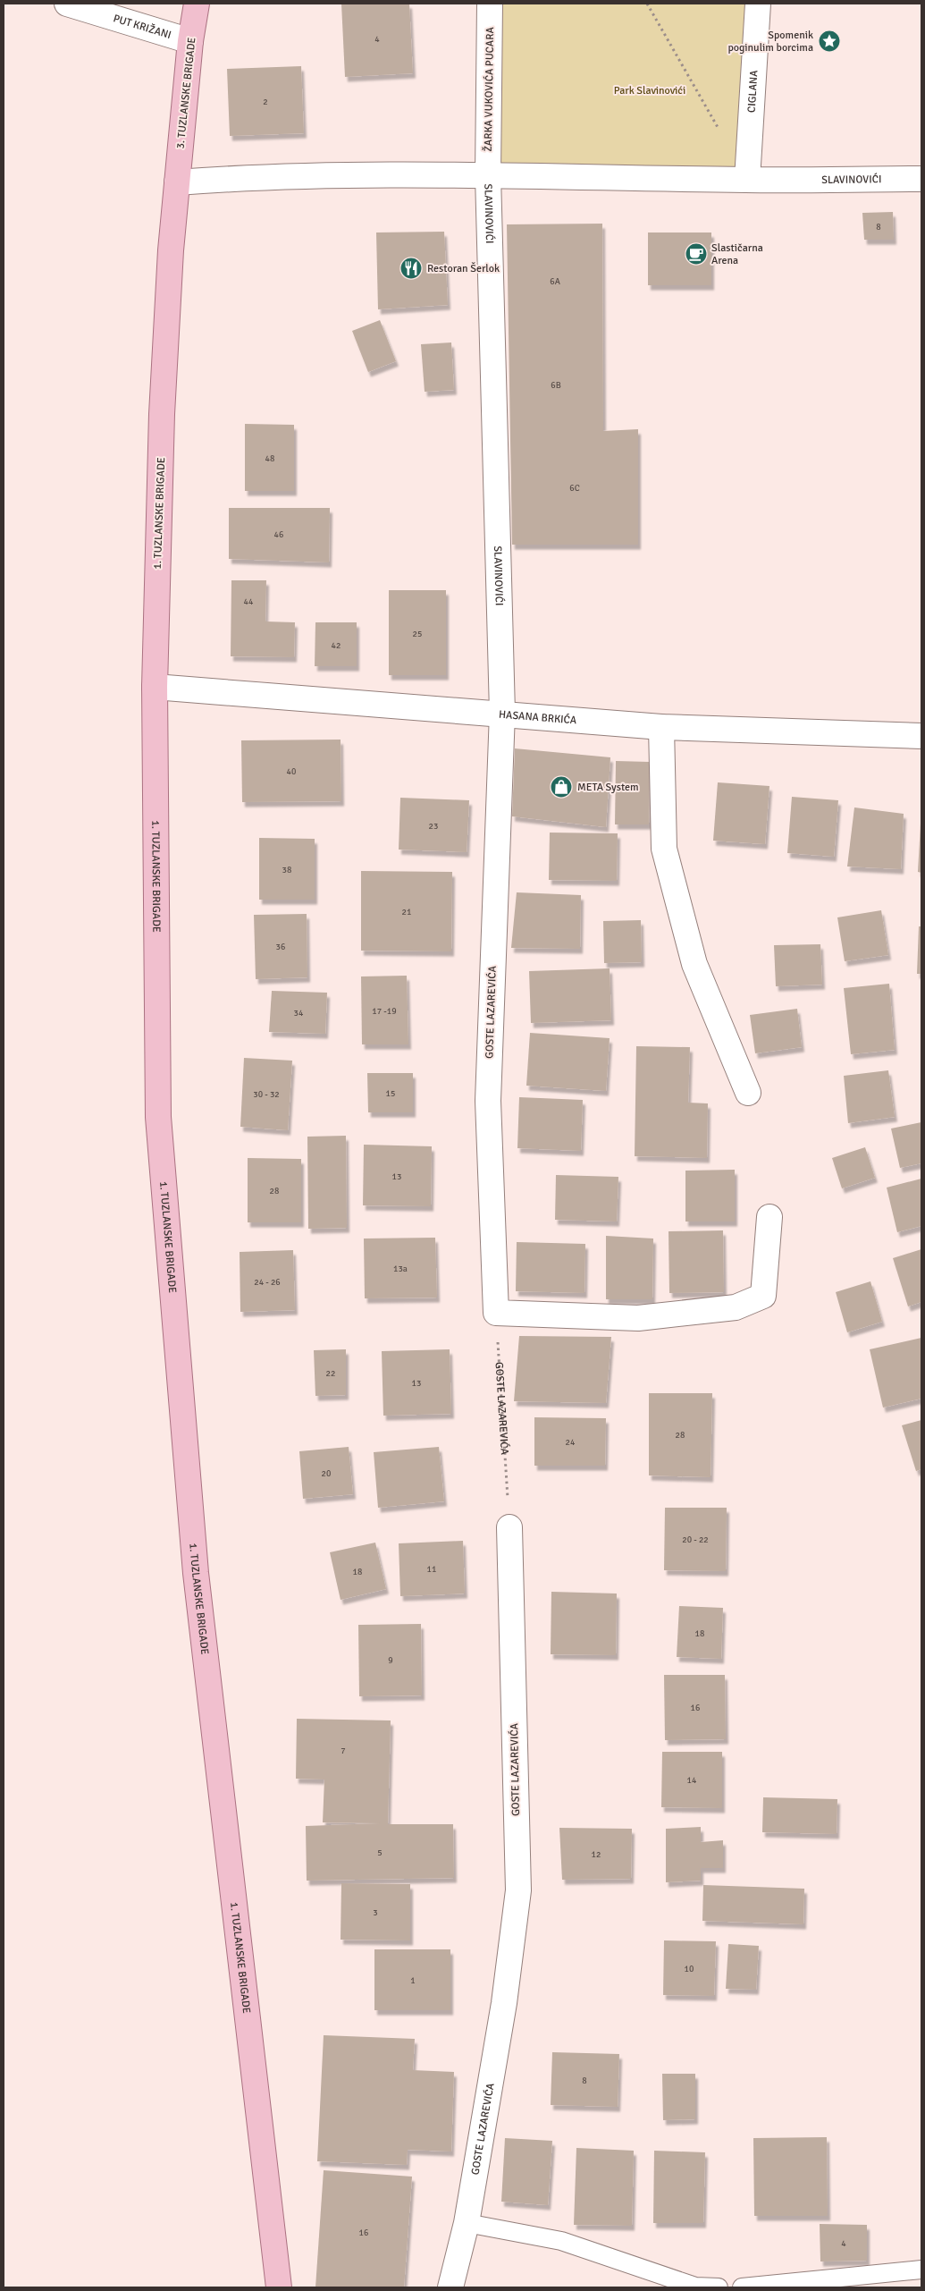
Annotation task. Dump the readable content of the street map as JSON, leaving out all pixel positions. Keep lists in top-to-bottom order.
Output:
{
  "streets": {
    "main road": ["3. TUZLANSKE BRIGADE", "1. TUZLANSKE BRIGADE"],
    "street": [
      "PUT KRIŽANI",
      "ŽARKA VUKOVIĆA PUCARA",
      "CIGLANA",
      "SLAVINOVIĆI",
      "HASANA BRKIĆA",
      "GOSTE LAZAREVIĆA"
    ]
  },
  "crossings": [
    ["PUT KRIŽANI", "3. TUZLANSKE BRIGADE"],
    ["ŽARKA VUKOVIĆA PUCARA", "SLAVINOVIĆI"],
    ["CIGLANA", "SLAVINOVIĆI"],
    ["3. TUZLANSKE BRIGADE", "1. TUZLANSKE BRIGADE"],
    ["SLAVINOVIĆI", "HASANA BRKIĆA"],
    ["SLAVINOVIĆI", "GOSTE LAZAREVIĆA"],
    ["1. TUZLANSKE BRIGADE", "HASANA BRKIĆA"],
    ["HASANA BRKIĆA", "GOSTE LAZAREVIĆA"]
  ],
  "parks": ["Park Slavinovići"],
  "places": {
    "place": ["Spomenik poginulim borcima"],
    "cafe": ["Slastičarna Arena"],
    "restaurant": ["Restoran Šerlok"],
    "shop": ["META System"]
  },
  "house_numbers": [
    "4",
    "2",
    "8",
    "6A",
    "6B",
    "48",
    "6C",
    "46",
    "44",
    "25",
    "42",
    "40",
    "23",
    "38",
    "21",
    "36",
    "17 -19",
    "34",
    "15",
    "30 - 32",
    "13",
    "28",
    "13a",
    "24 - 26",
    "22",
    "13",
    "28",
    "24",
    "20",
    "20 - 22",
    "11",
    "18",
    "18",
    "9",
    "16",
    "7",
    "14",
    "5",
    "12",
    "3",
    "10",
    "1",
    "8",
    "16",
    "4"
  ]
}
